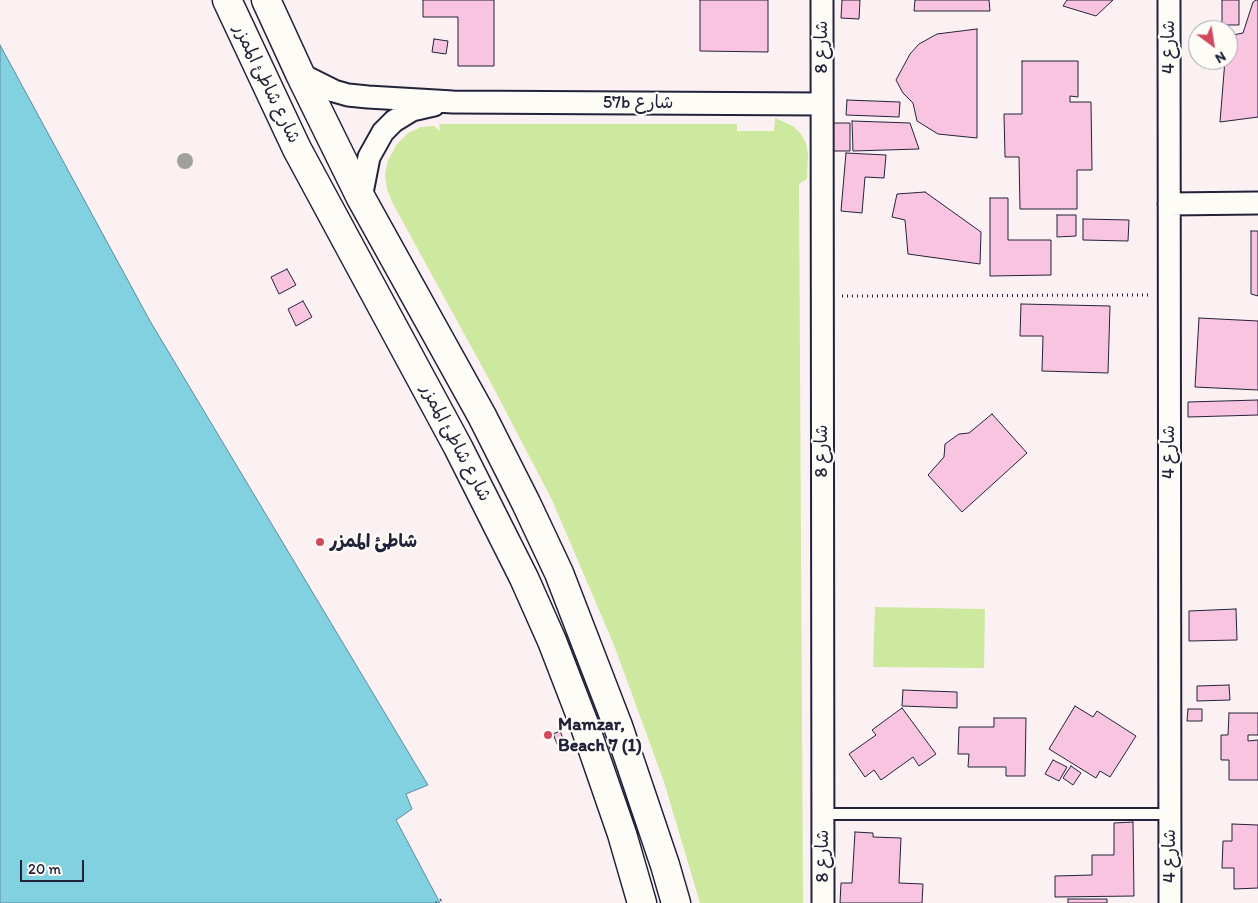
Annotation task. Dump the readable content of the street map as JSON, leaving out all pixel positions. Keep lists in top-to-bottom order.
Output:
{
  "streets": {
    "main road": ["شارع شاطئ الممزر"],
    "street": ["شارع 8", "شارع 4", "57b شارع"]
  },
  "crossings": [
    ["شارع 8", "57b شارع"],
    ["شارع شاطئ الممزر", "57b شارع"]
  ],
  "places": ["شاطئ الممزر", "Mamzar, Beach 7 (1)"],
  "scale_bar": "20 m",
  "north": "bottom right"
}
